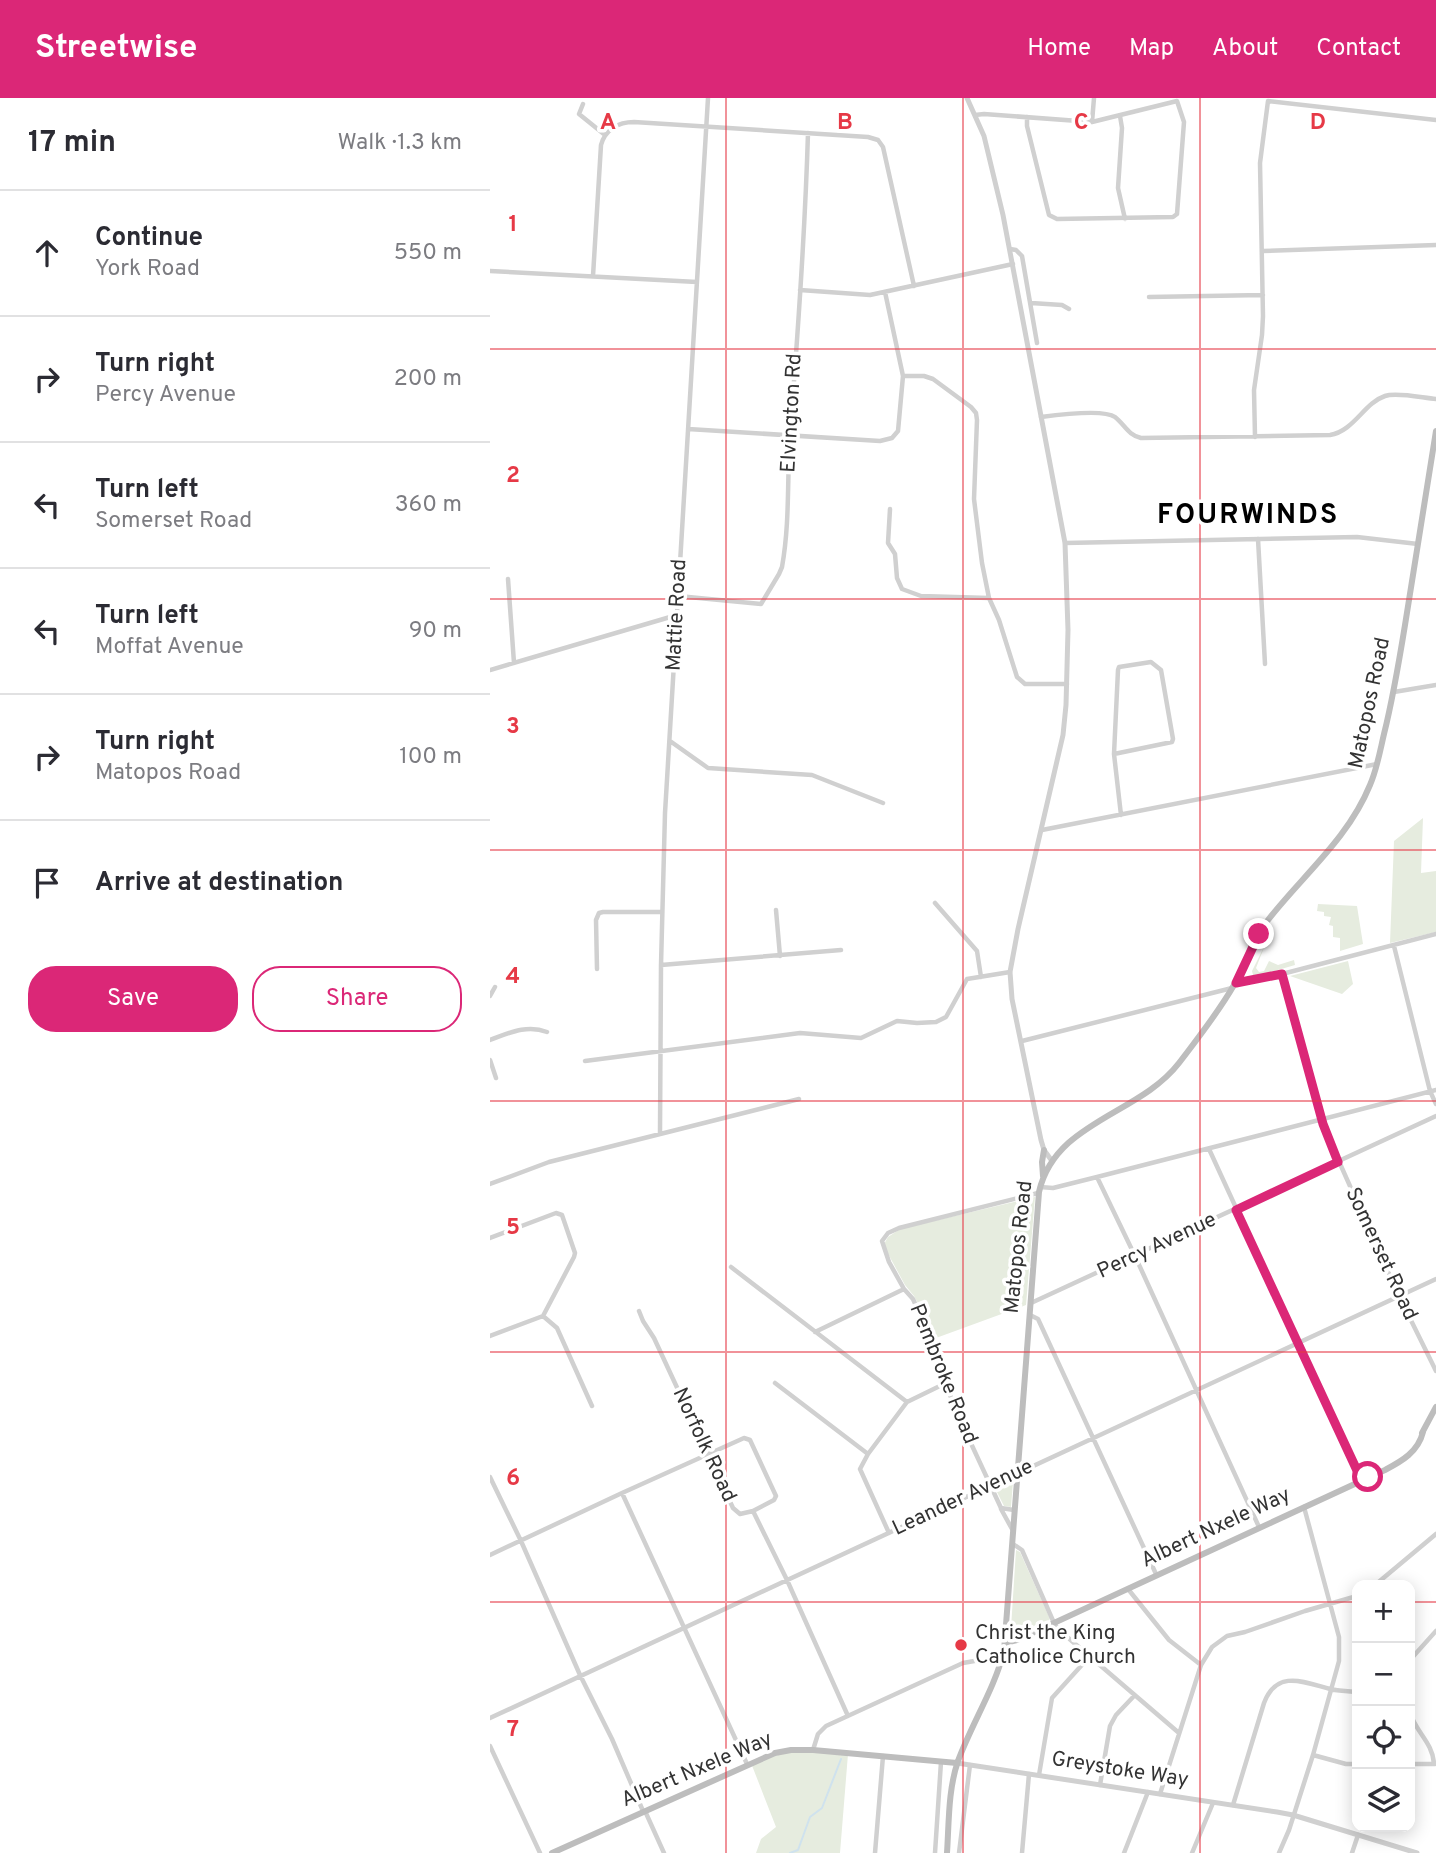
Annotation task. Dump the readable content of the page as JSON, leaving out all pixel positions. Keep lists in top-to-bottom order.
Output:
{
  "streets": {
    "main road": ["Matopos Road", "Albert Nxele Way", "Greystoke Way"],
    "street": [
      "Elvington Rd",
      "Mattie Road",
      "Percy Avenue",
      "Somerset Road",
      "Pembroke Road",
      "Norfolk Road",
      "Leander Avenue"
    ]
  },
  "crossings": [
    ["Elvington Rd", "Mattie Road"],
    ["Matopos Road", "Percy Avenue"],
    ["Matopos Road", "Pembroke Road"],
    ["Matopos Road", "Leander Avenue"],
    ["Matopos Road", "Greystoke Way"],
    ["Percy Avenue", "Somerset Road"],
    ["Somerset Road", "Leander Avenue"],
    ["Pembroke Road", "Leander Avenue"],
    ["Norfolk Road", "Leander Avenue"],
    ["Albert Nxele Way", "Greystoke Way"]
  ],
  "districts": ["FOURWINDS"],
  "places": ["Christ the King Catholice Church"],
  "page": {
    "header": "Streetwise",
    "nav": [
      "Home",
      "Map",
      "About",
      "Contact"
    ],
    "heading": ["17 min", "Walk · 1.3 km"],
    "list": [
      ["Continue", "York Road", "550 m"],
      ["Turn right", "Percy Avenue", "200 m"],
      ["Turn left", "Somerset Road", "360 m"],
      ["Turn left", "Moffat Avenue", "90 m"],
      ["Turn right", "Matopos Road", "100 m"],
      "Arrive at destination"
    ],
    "buttons": ["Save", "Share"],
    "map_buttons": ["+", "−"]
  },
  "grid": {
    "columns": [
      "A",
      "B",
      "C",
      "D"
    ],
    "rows": [
      "1",
      "2",
      "3",
      "4",
      "5",
      "6",
      "7"
    ]
  }
}
